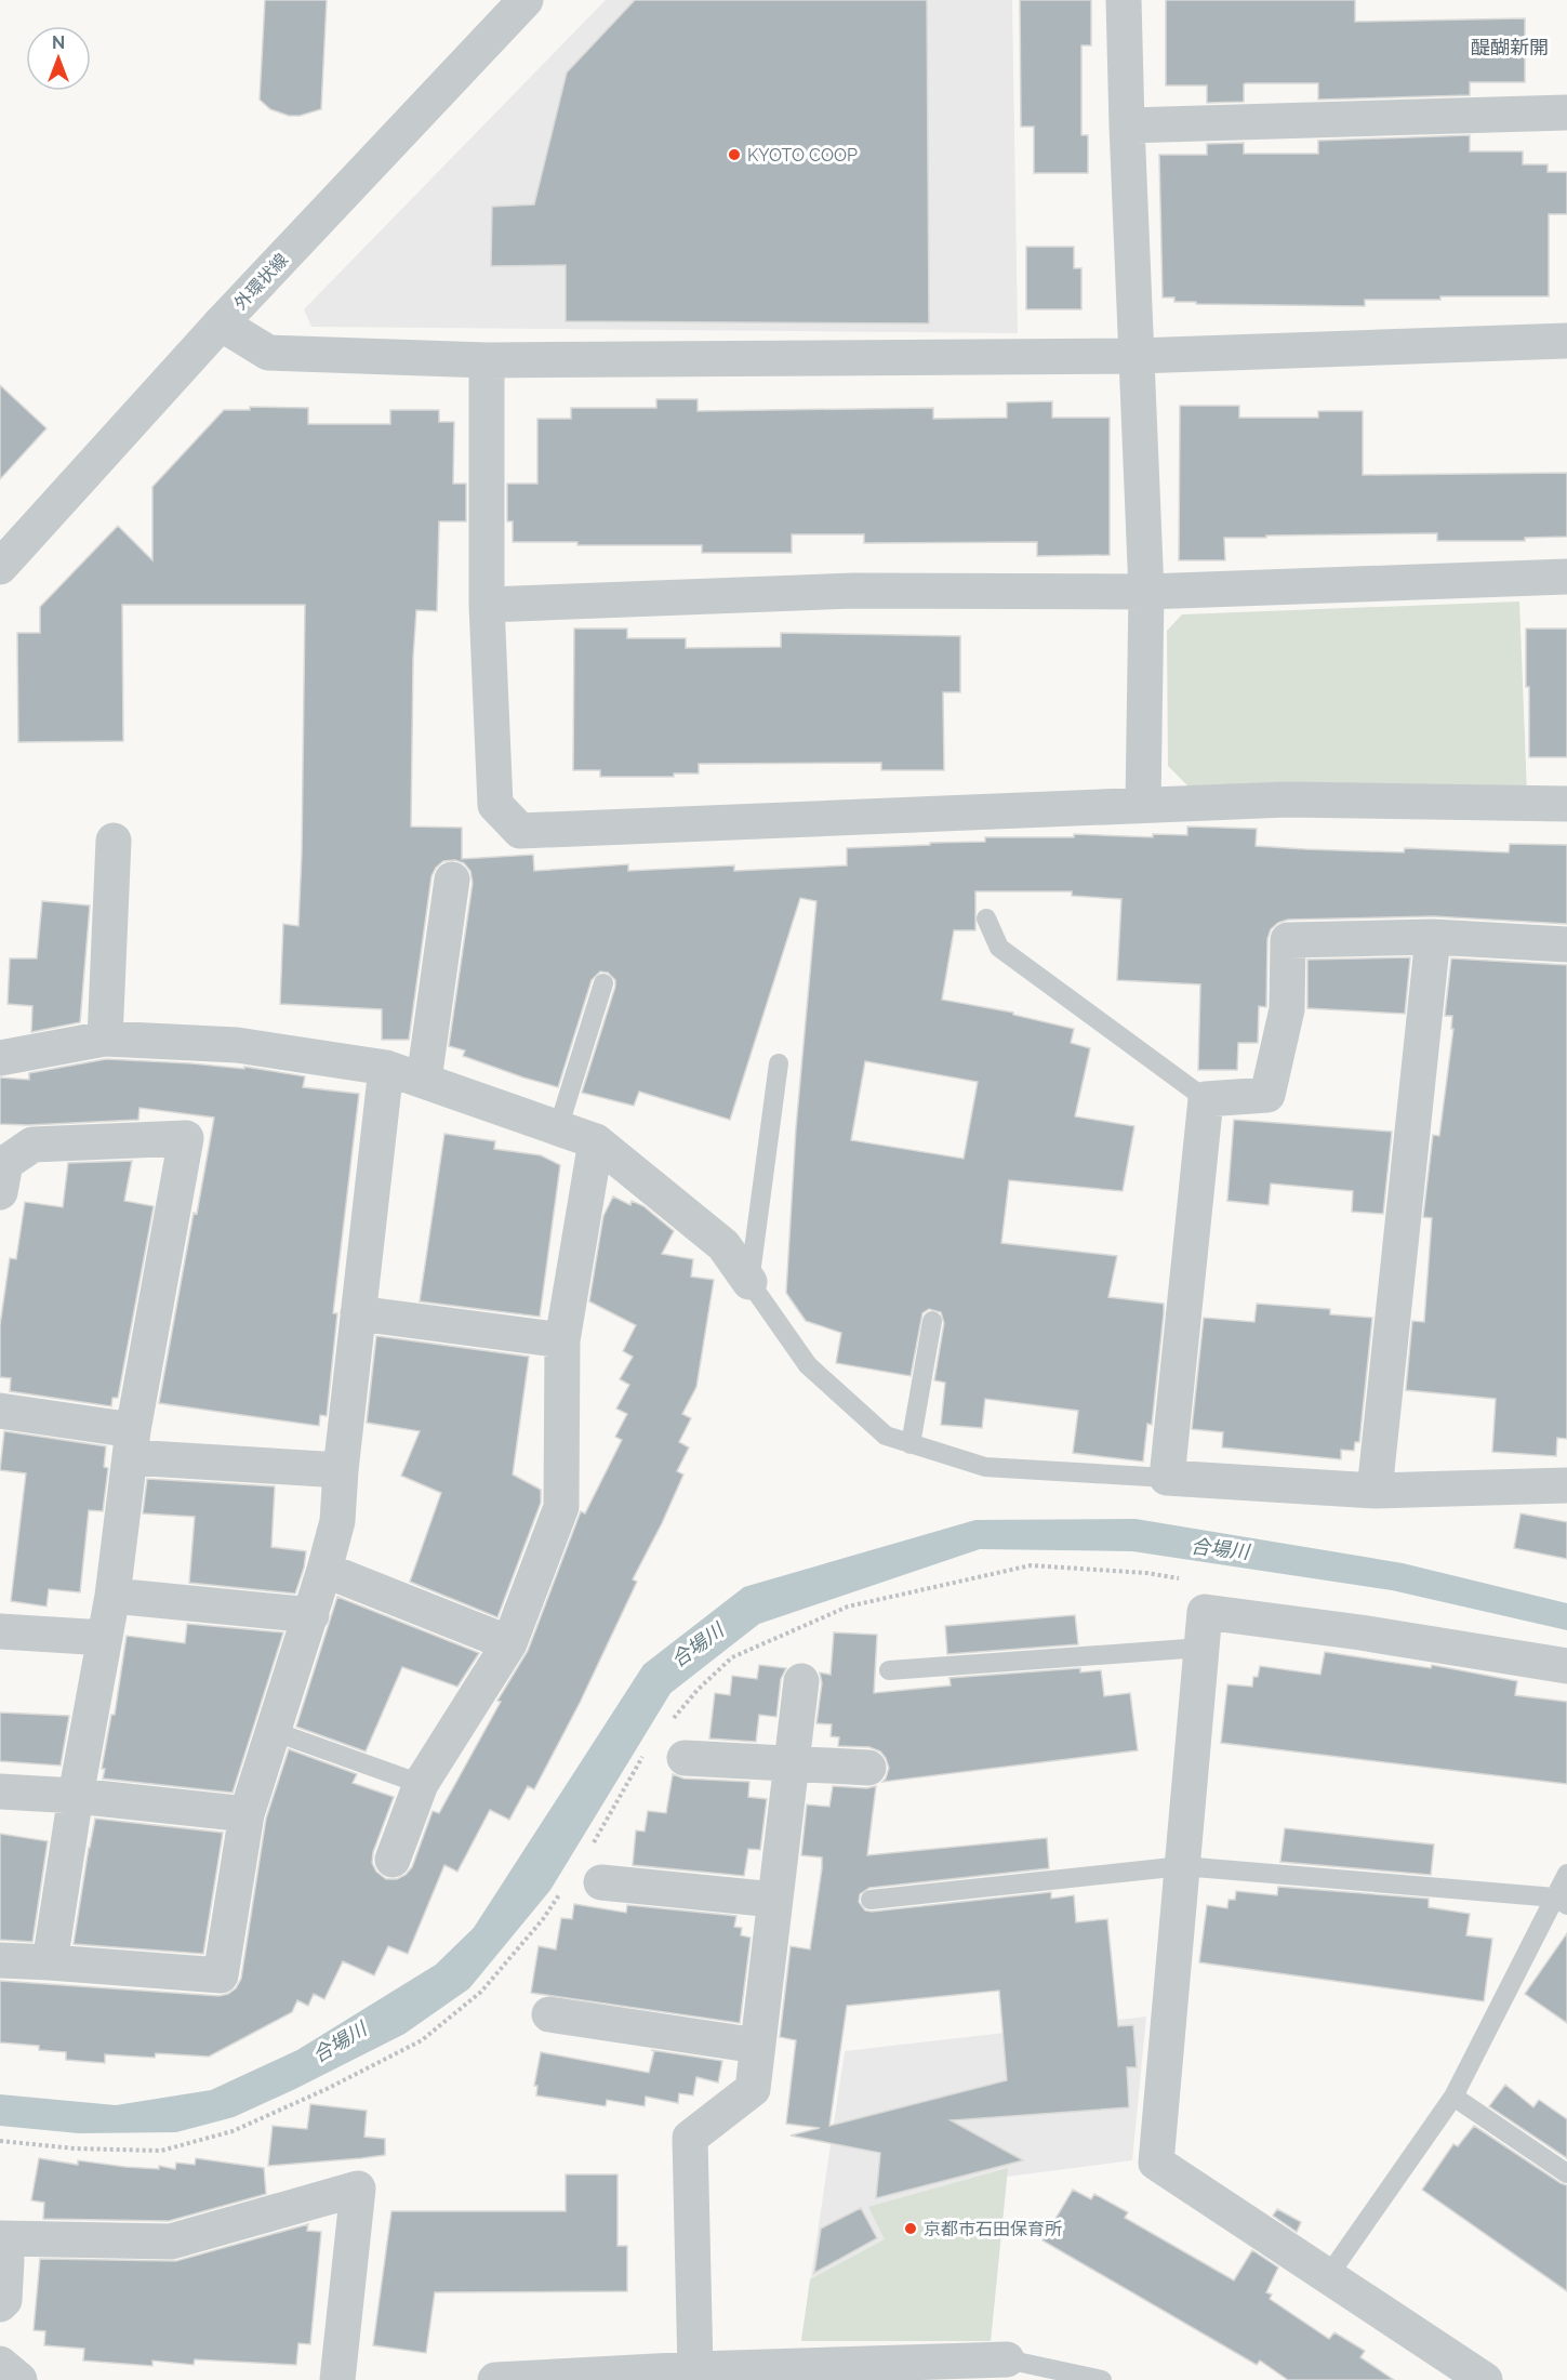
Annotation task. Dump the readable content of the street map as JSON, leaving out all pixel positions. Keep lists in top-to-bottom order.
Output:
{
  "streets": {
    "street": ["外環状線"]
  },
  "districts": ["醍醐新開"],
  "water": ["合場川"],
  "places": ["KYOTO COOP", "京都市石田保育所"],
  "north": "top"
}
